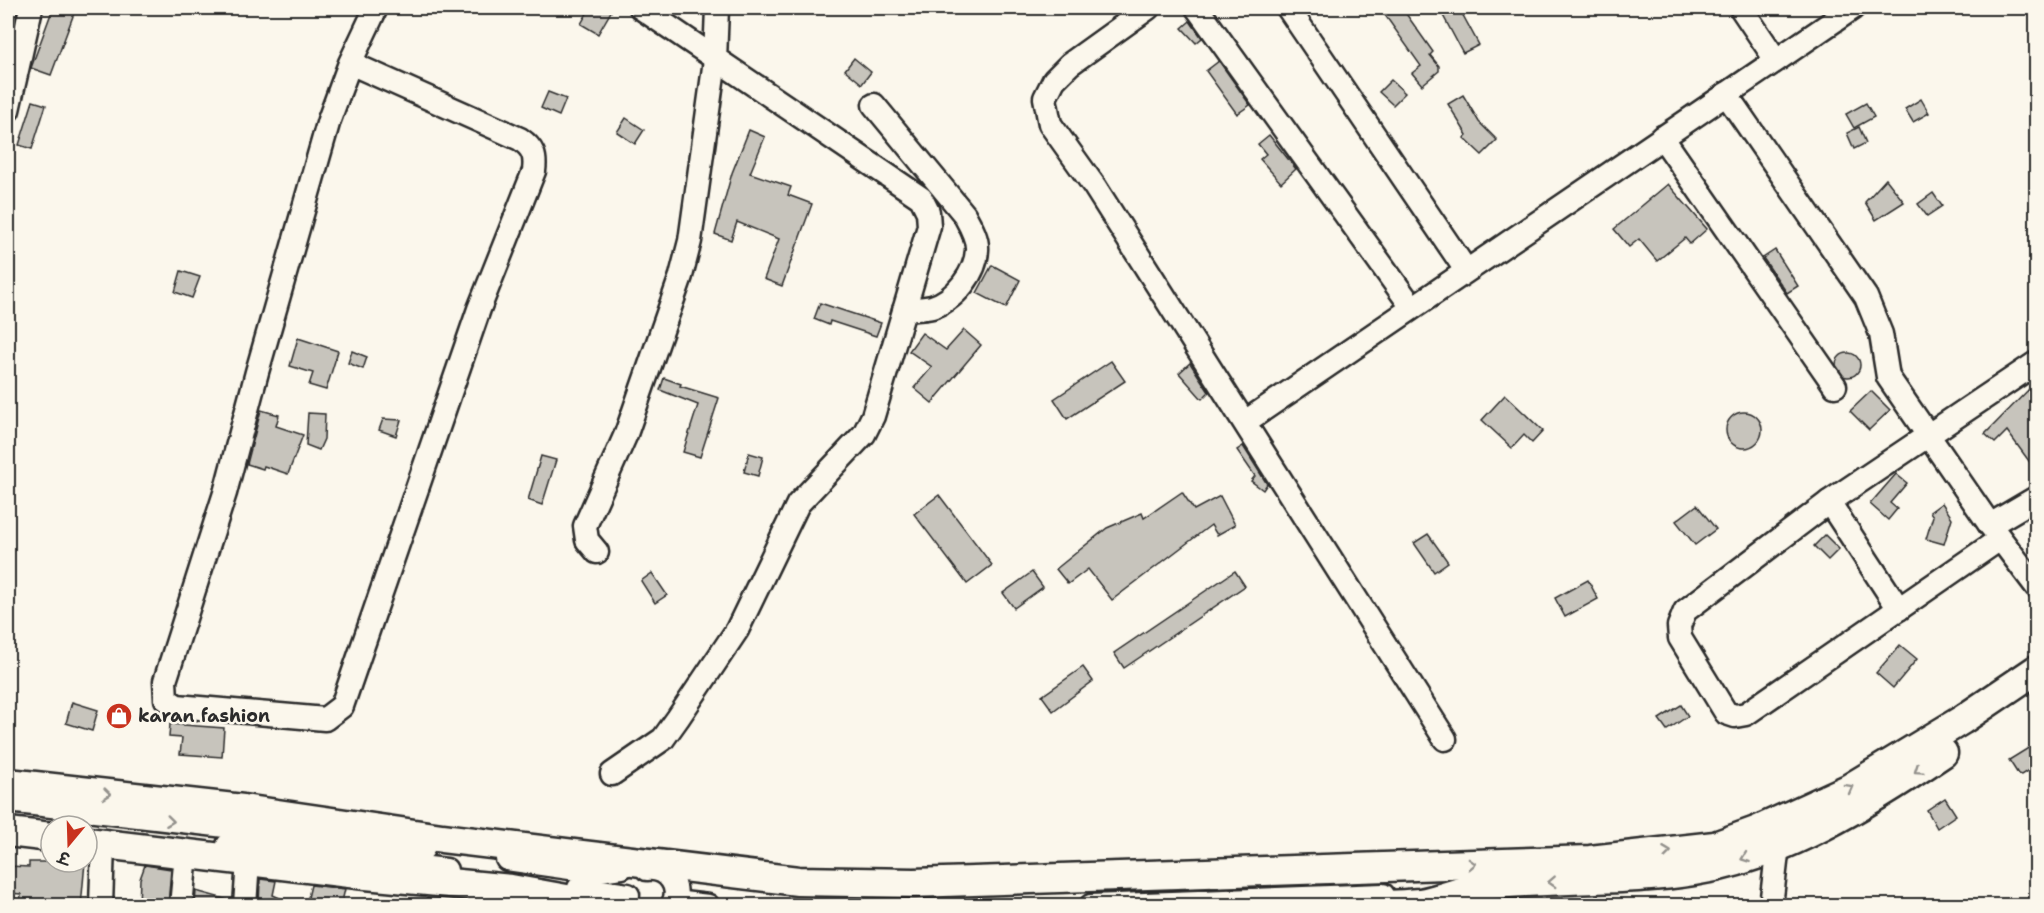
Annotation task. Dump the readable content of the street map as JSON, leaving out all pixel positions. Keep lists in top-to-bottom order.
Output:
{
  "places": {
    "shop": ["karan fashion"]
  },
  "north": "bottom"
}
